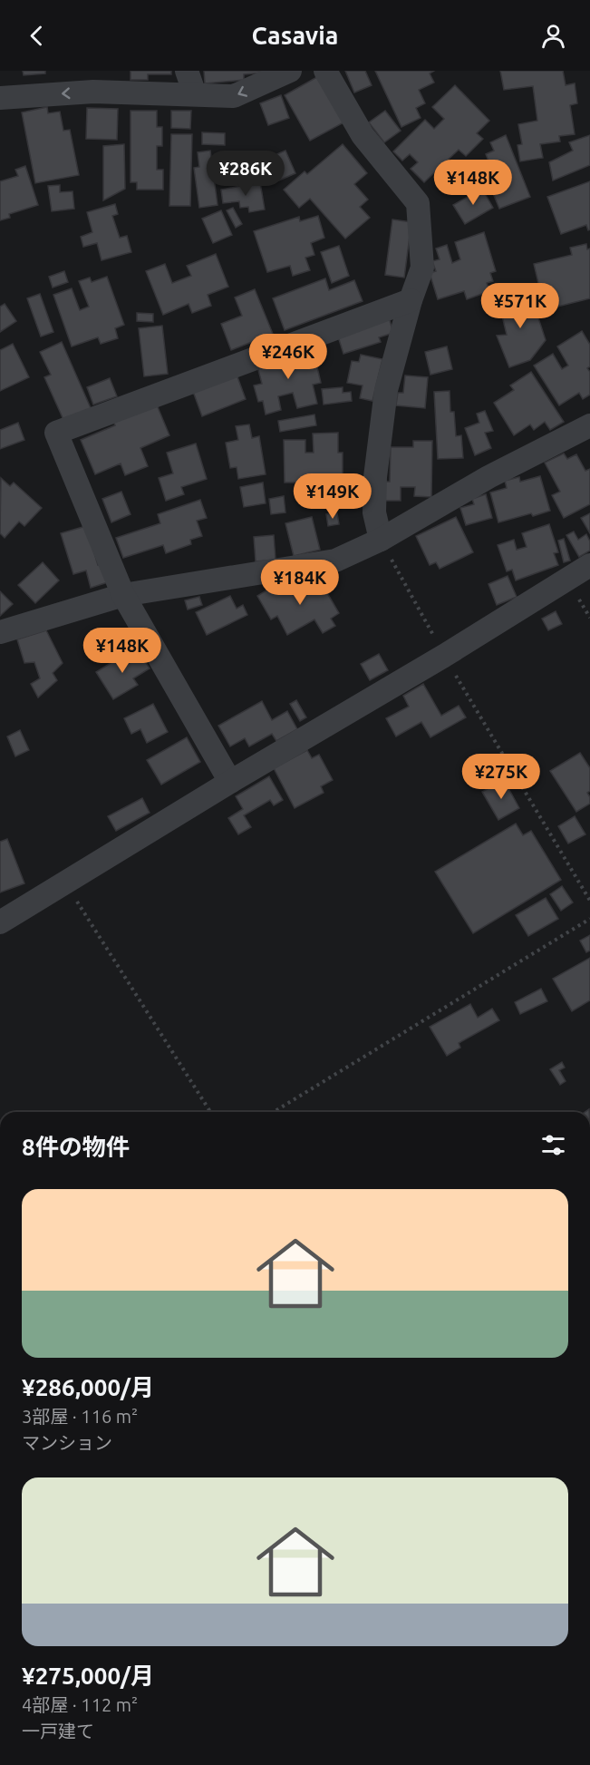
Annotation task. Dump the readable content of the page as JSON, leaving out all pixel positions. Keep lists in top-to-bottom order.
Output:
{
  "page": {
    "header": "Casavia",
    "price": [
      "¥286K",
      "¥148K",
      "¥571K",
      "¥246K",
      "¥149K",
      "¥184K",
      "¥148K",
      "¥275K"
    ],
    "heading": "8件の物件",
    "list": [
      {
        "name": "¥286,000/月",
        "note": "3部屋 · 116 m² · マンション"
      },
      {
        "name": "¥275,000/月",
        "note": "4部屋 · 112 m² · 一戸建て"
      }
    ]
  }
}
